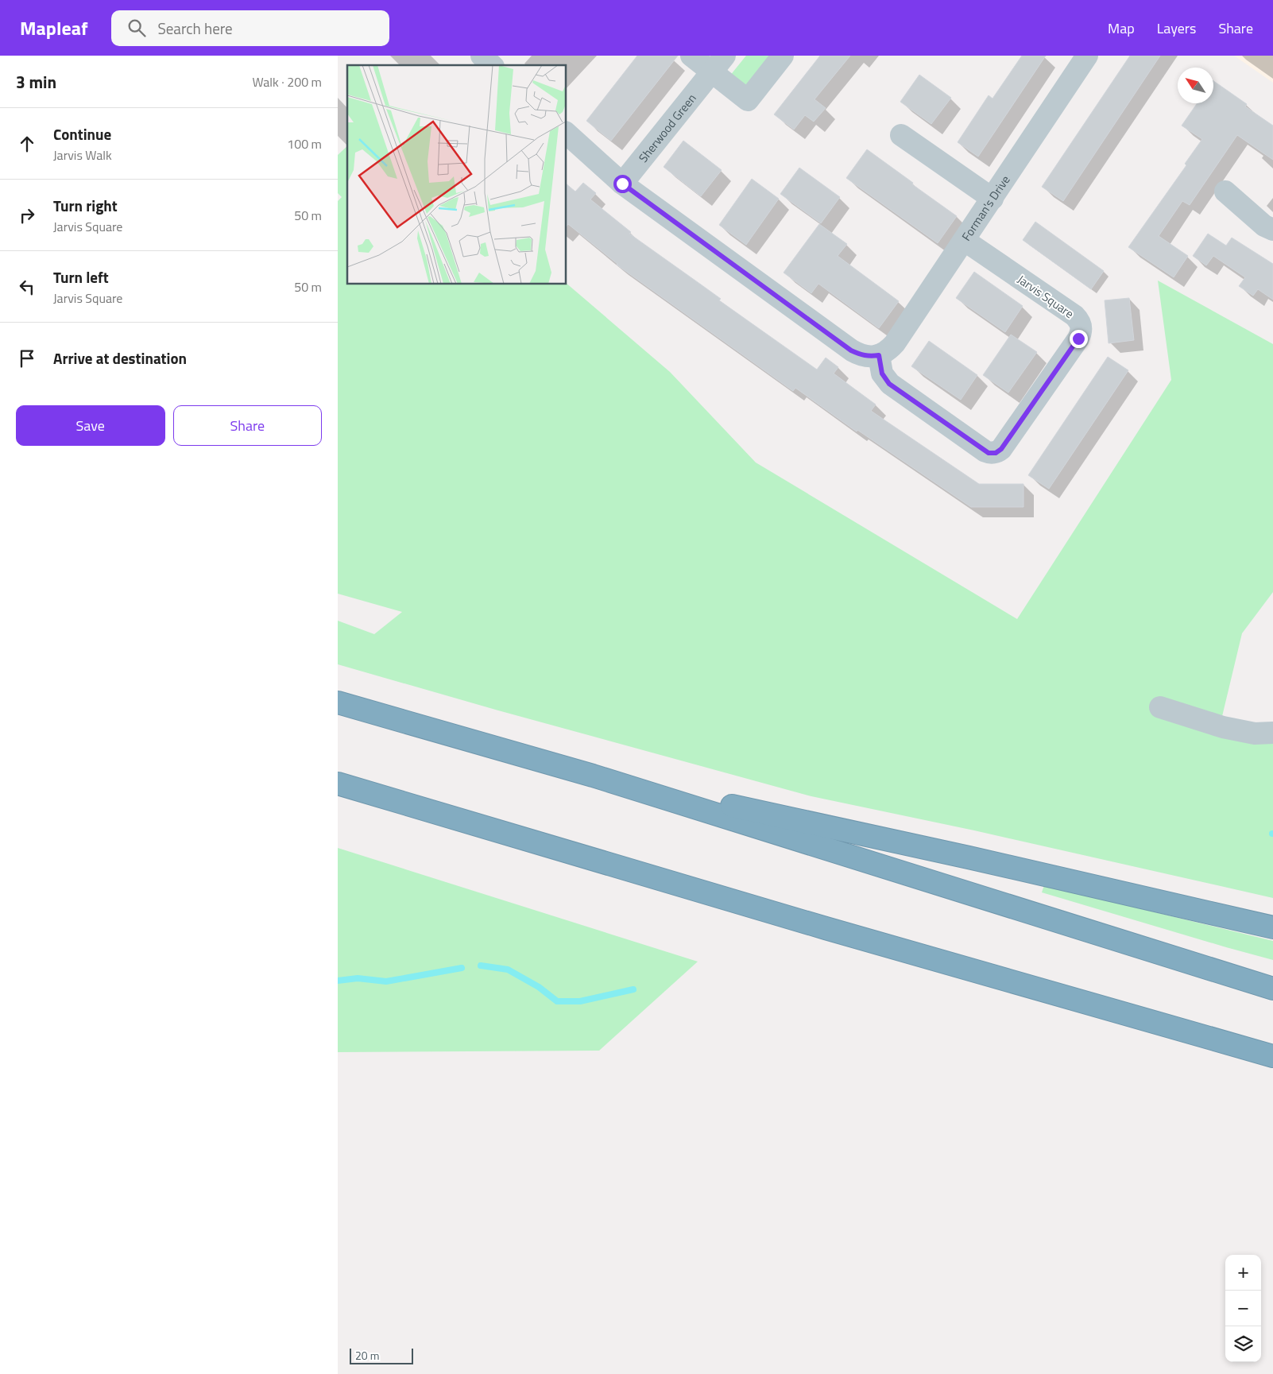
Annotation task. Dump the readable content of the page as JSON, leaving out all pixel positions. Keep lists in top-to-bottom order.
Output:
{
  "streets": {
    "street": ["Sherwood Green", "Forman's Drive", "Jarvis Square"]
  },
  "crossings": [
    ["Forman's Drive", "Jarvis Square"]
  ],
  "scale_bar": "20 m",
  "north": "top left",
  "page": {
    "header": "Mapleaf",
    "search": "Search here",
    "nav": ["Map", "Layers", "Share"],
    "heading": ["3 min", "Walk · 200 m"],
    "list": [
      ["Continue", "Jarvis Walk", "100 m"],
      ["Turn right", "Jarvis Square", "50 m"],
      ["Turn left", "Jarvis Square", "50 m"],
      "Arrive at destination"
    ],
    "buttons": ["Save", "Share"],
    "map_buttons": ["+", "−"],
    "scale": "20 m"
  }
}
